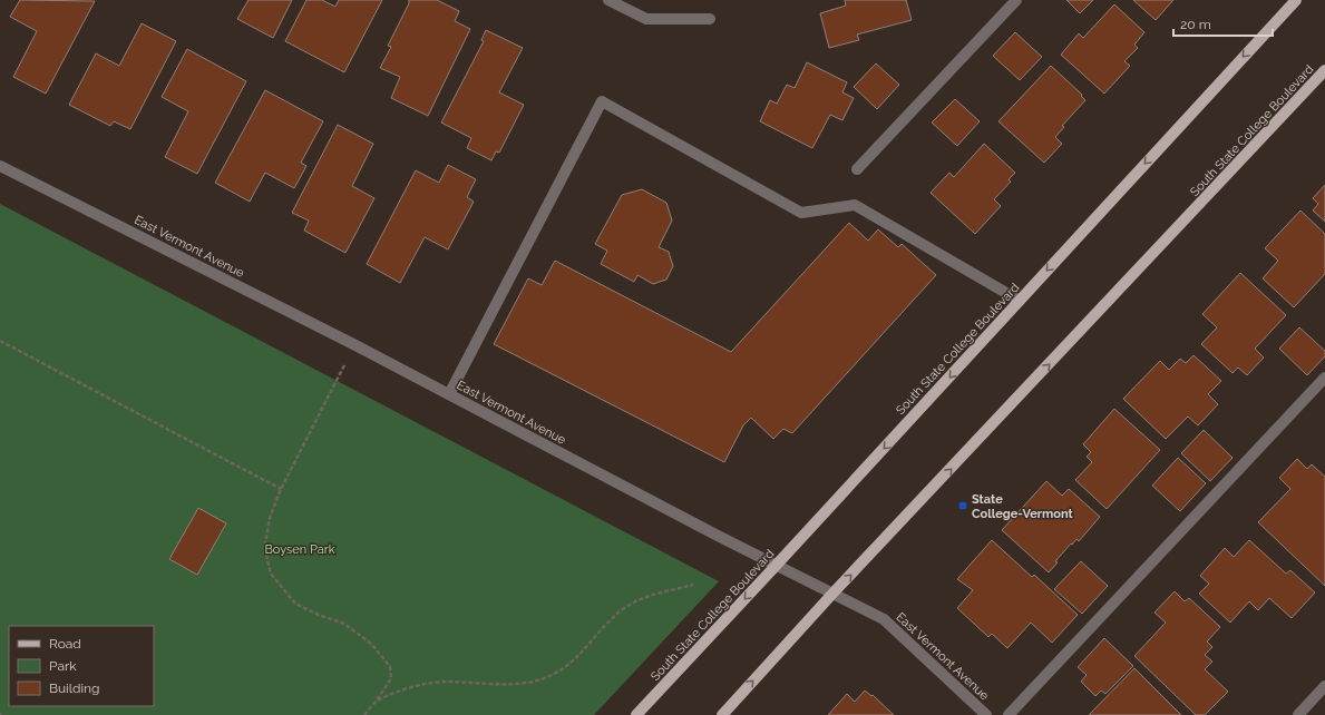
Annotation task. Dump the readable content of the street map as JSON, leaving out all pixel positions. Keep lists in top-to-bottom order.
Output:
{
  "streets": {
    "main road": ["South State College Boulevard"],
    "street": ["East Vermont Avenue"]
  },
  "crossings": [
    ["South State College Boulevard", "East Vermont Avenue"]
  ],
  "parks": ["Boysen Park"],
  "places": {
    "transit": ["State College-Vermont"]
  },
  "legend": ["Road", "Park", "Building"],
  "scale_bar": "20 m"
}
